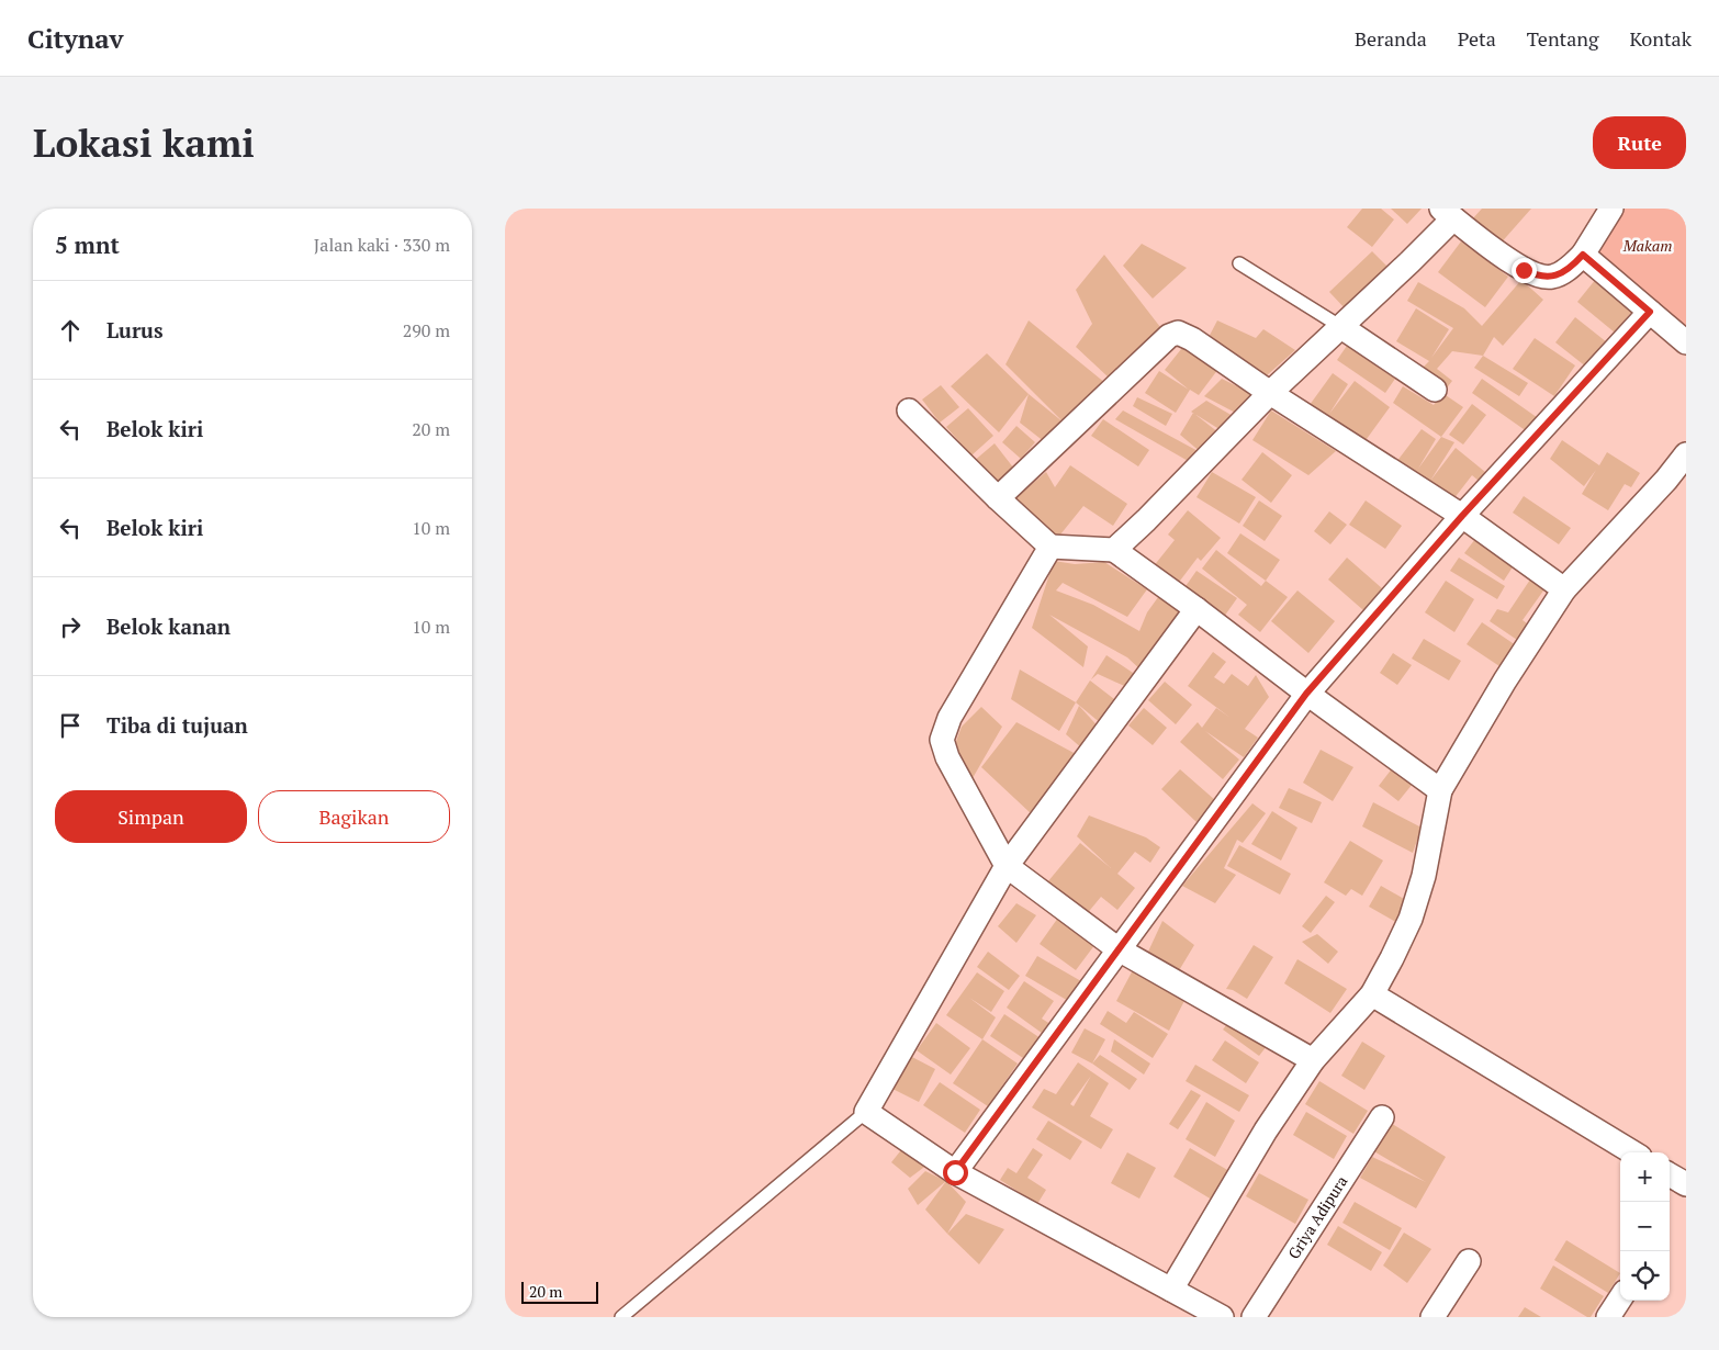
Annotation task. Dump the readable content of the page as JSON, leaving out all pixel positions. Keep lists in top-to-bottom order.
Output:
{
  "streets": {
    "street": ["Griya Adipura"]
  },
  "parks": ["Makam"],
  "scale_bar": "20 m",
  "page": {
    "header": "Citynav",
    "nav": [
      "Beranda",
      "Peta",
      "Tentang",
      "Kontak"
    ],
    "buttons": [
      "Rute",
      ["Simpan", "Bagikan"]
    ],
    "title": "Lokasi kami",
    "heading": ["5 mnt", "Jalan kaki · 330 m"],
    "list": [
      ["Lurus", "290 m"],
      ["Belok kiri", "20 m"],
      ["Belok kiri", "10 m"],
      ["Belok kanan", "10 m"],
      "Tiba di tujuan"
    ],
    "map_buttons": ["+", "−"],
    "scale": "20 m"
  }
}
